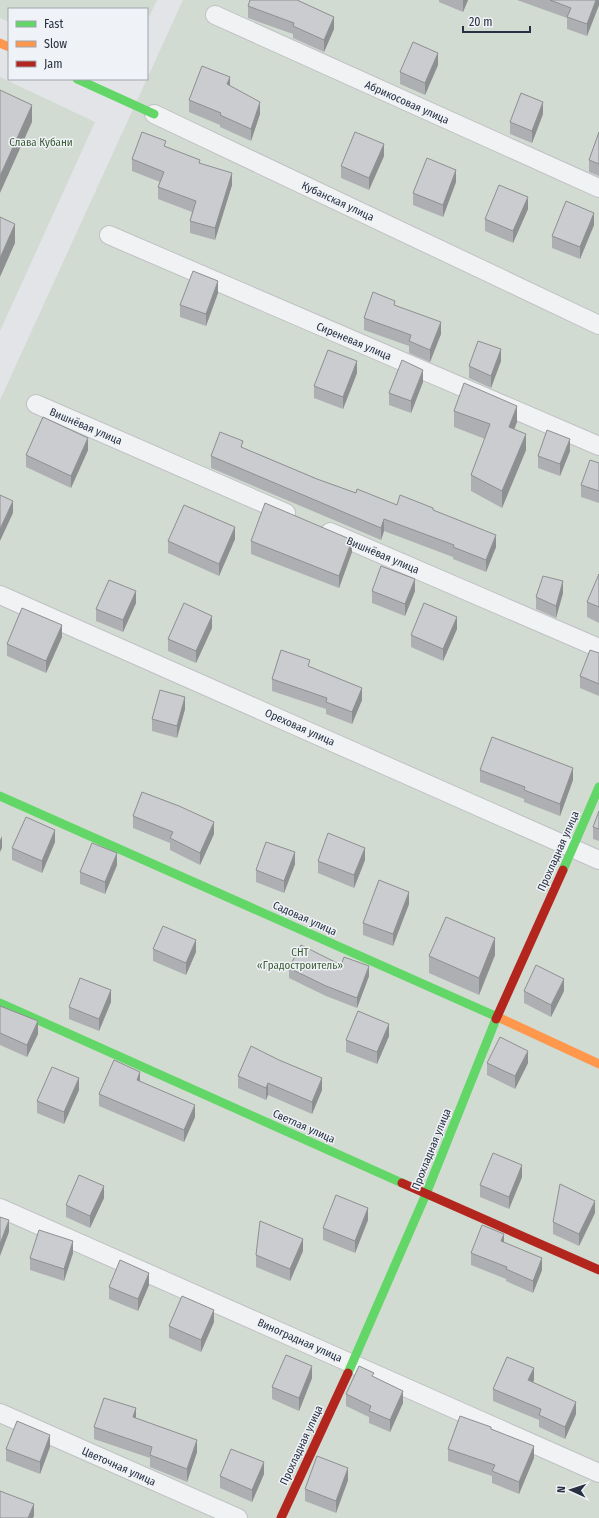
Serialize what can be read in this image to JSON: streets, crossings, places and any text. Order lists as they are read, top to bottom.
{
  "streets": {
    "street": [
      "Абрикосовая улица",
      "Кубанская улица",
      "Сиреневая улица",
      "Вишнёвая улица",
      "Ореховая улица",
      "Прохладная улица",
      "Садовая улица",
      "Светлая улица",
      "Виноградная улица",
      "Цветочная улица"
    ]
  },
  "crossings": [
    ["Ореховая улица", "Прохладная улица"],
    ["Прохладная улица", "Садовая улица"],
    ["Прохладная улица", "Светлая улица"],
    ["Прохладная улица", "Виноградная улица"]
  ],
  "parks": ["Слава Кубани", "СНТ «Градостроитель»"],
  "legend": ["Fast", "Slow", "Jam"],
  "scale_bar": "20 m",
  "north": "left"
}
